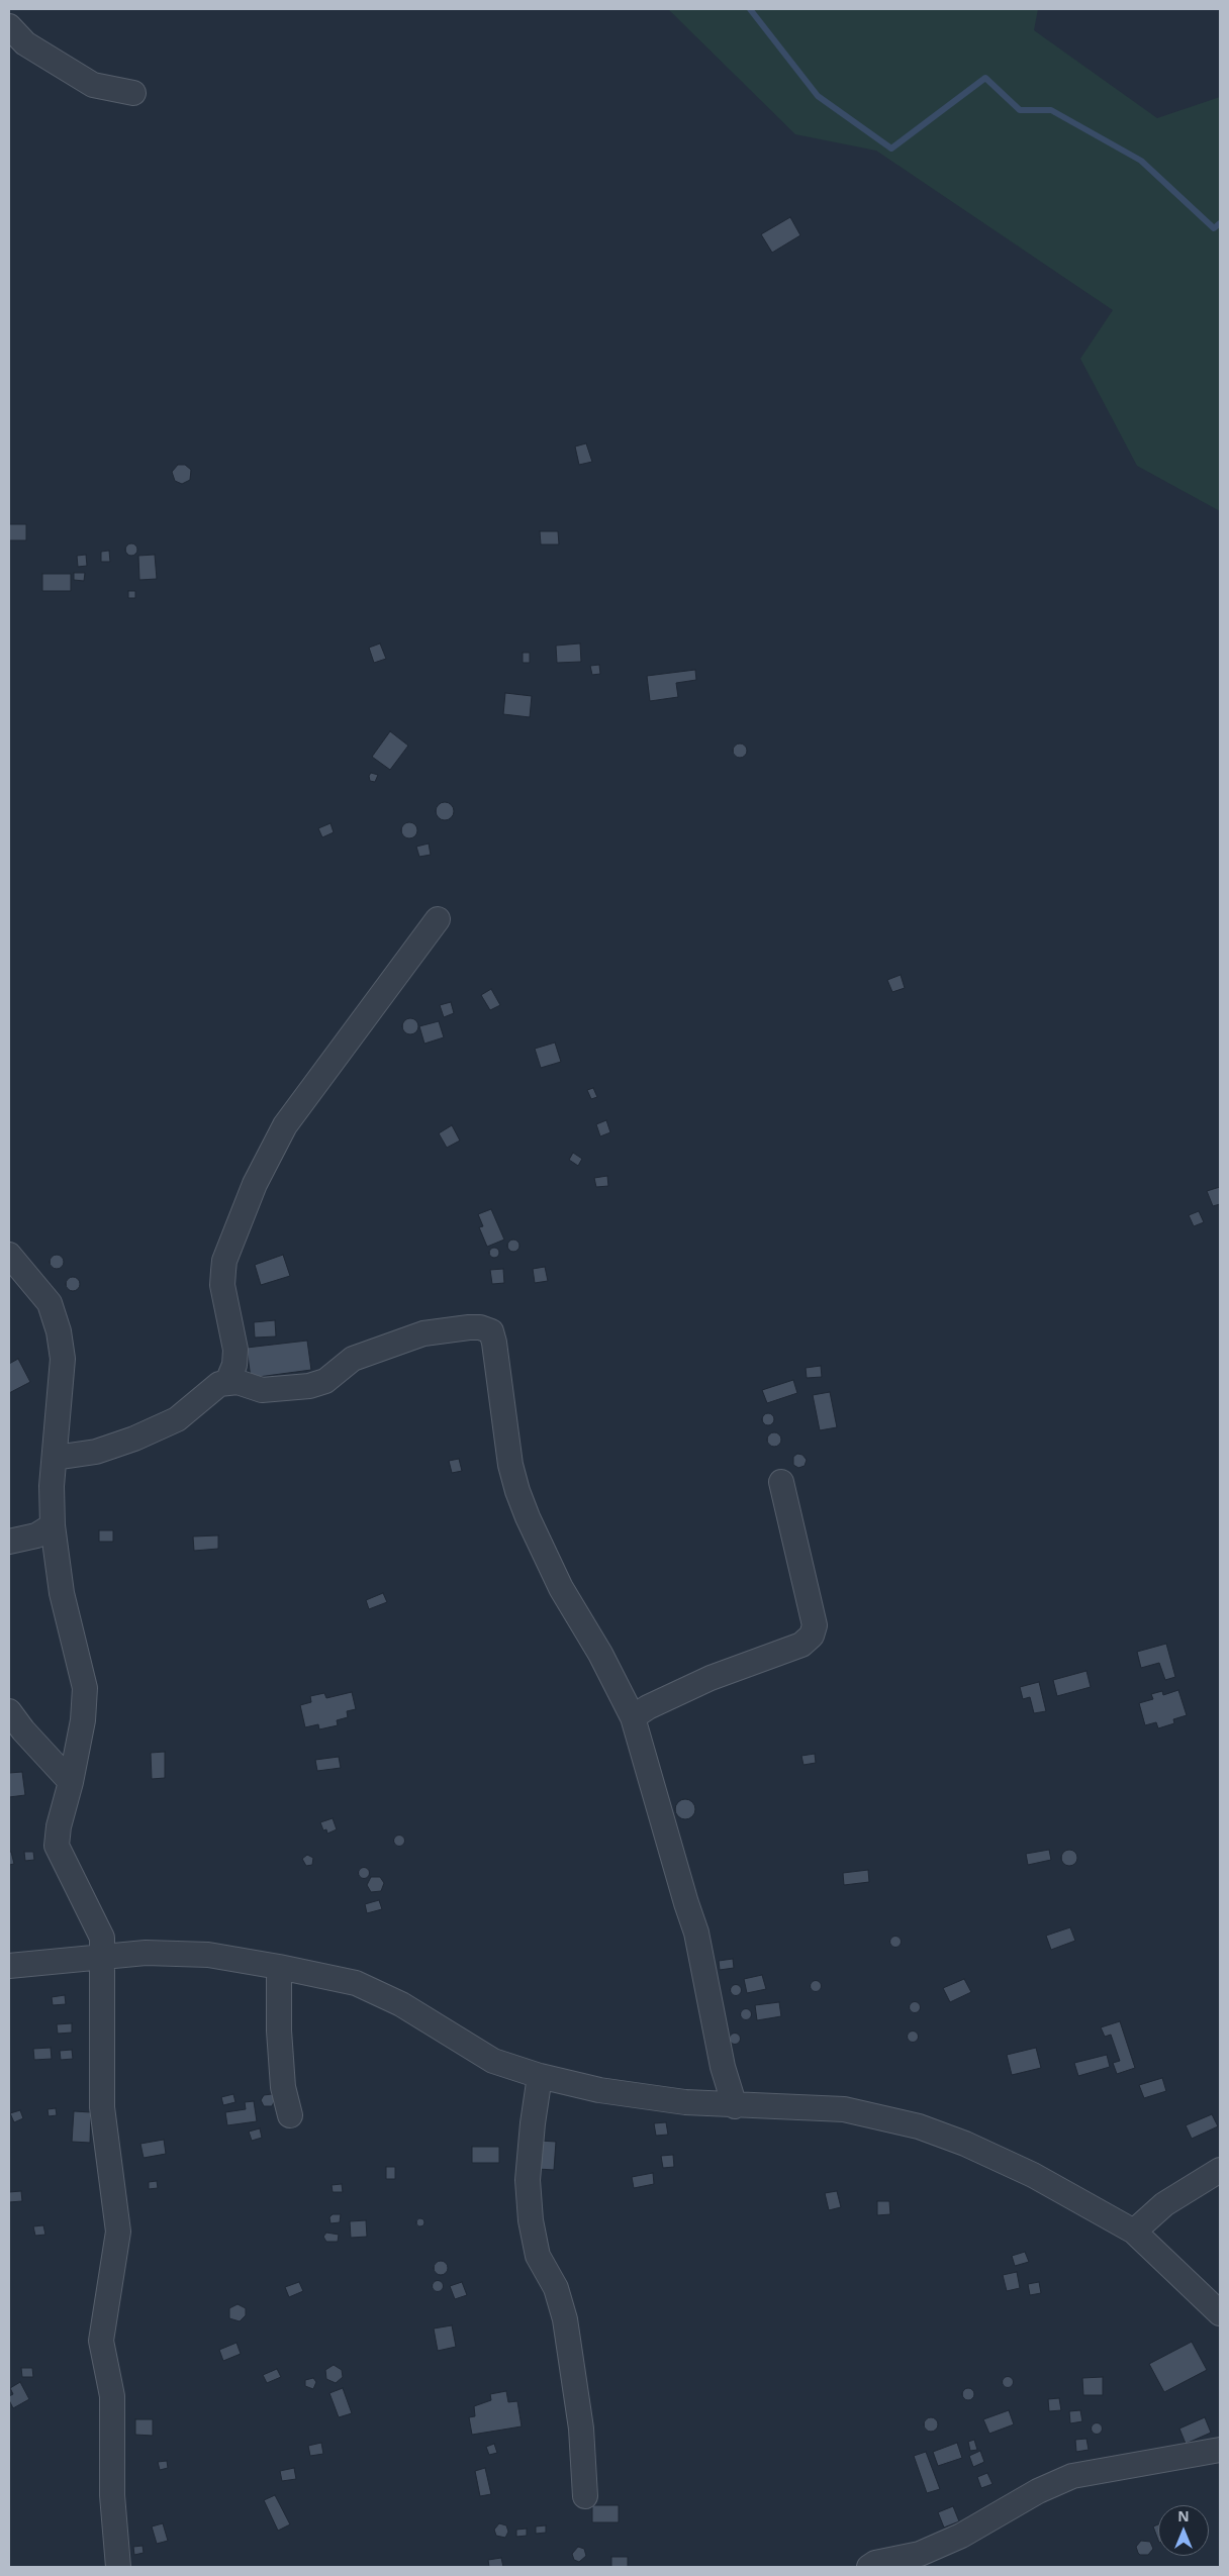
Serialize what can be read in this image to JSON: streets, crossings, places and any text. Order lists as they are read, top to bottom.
{
  "north": "top"
}
